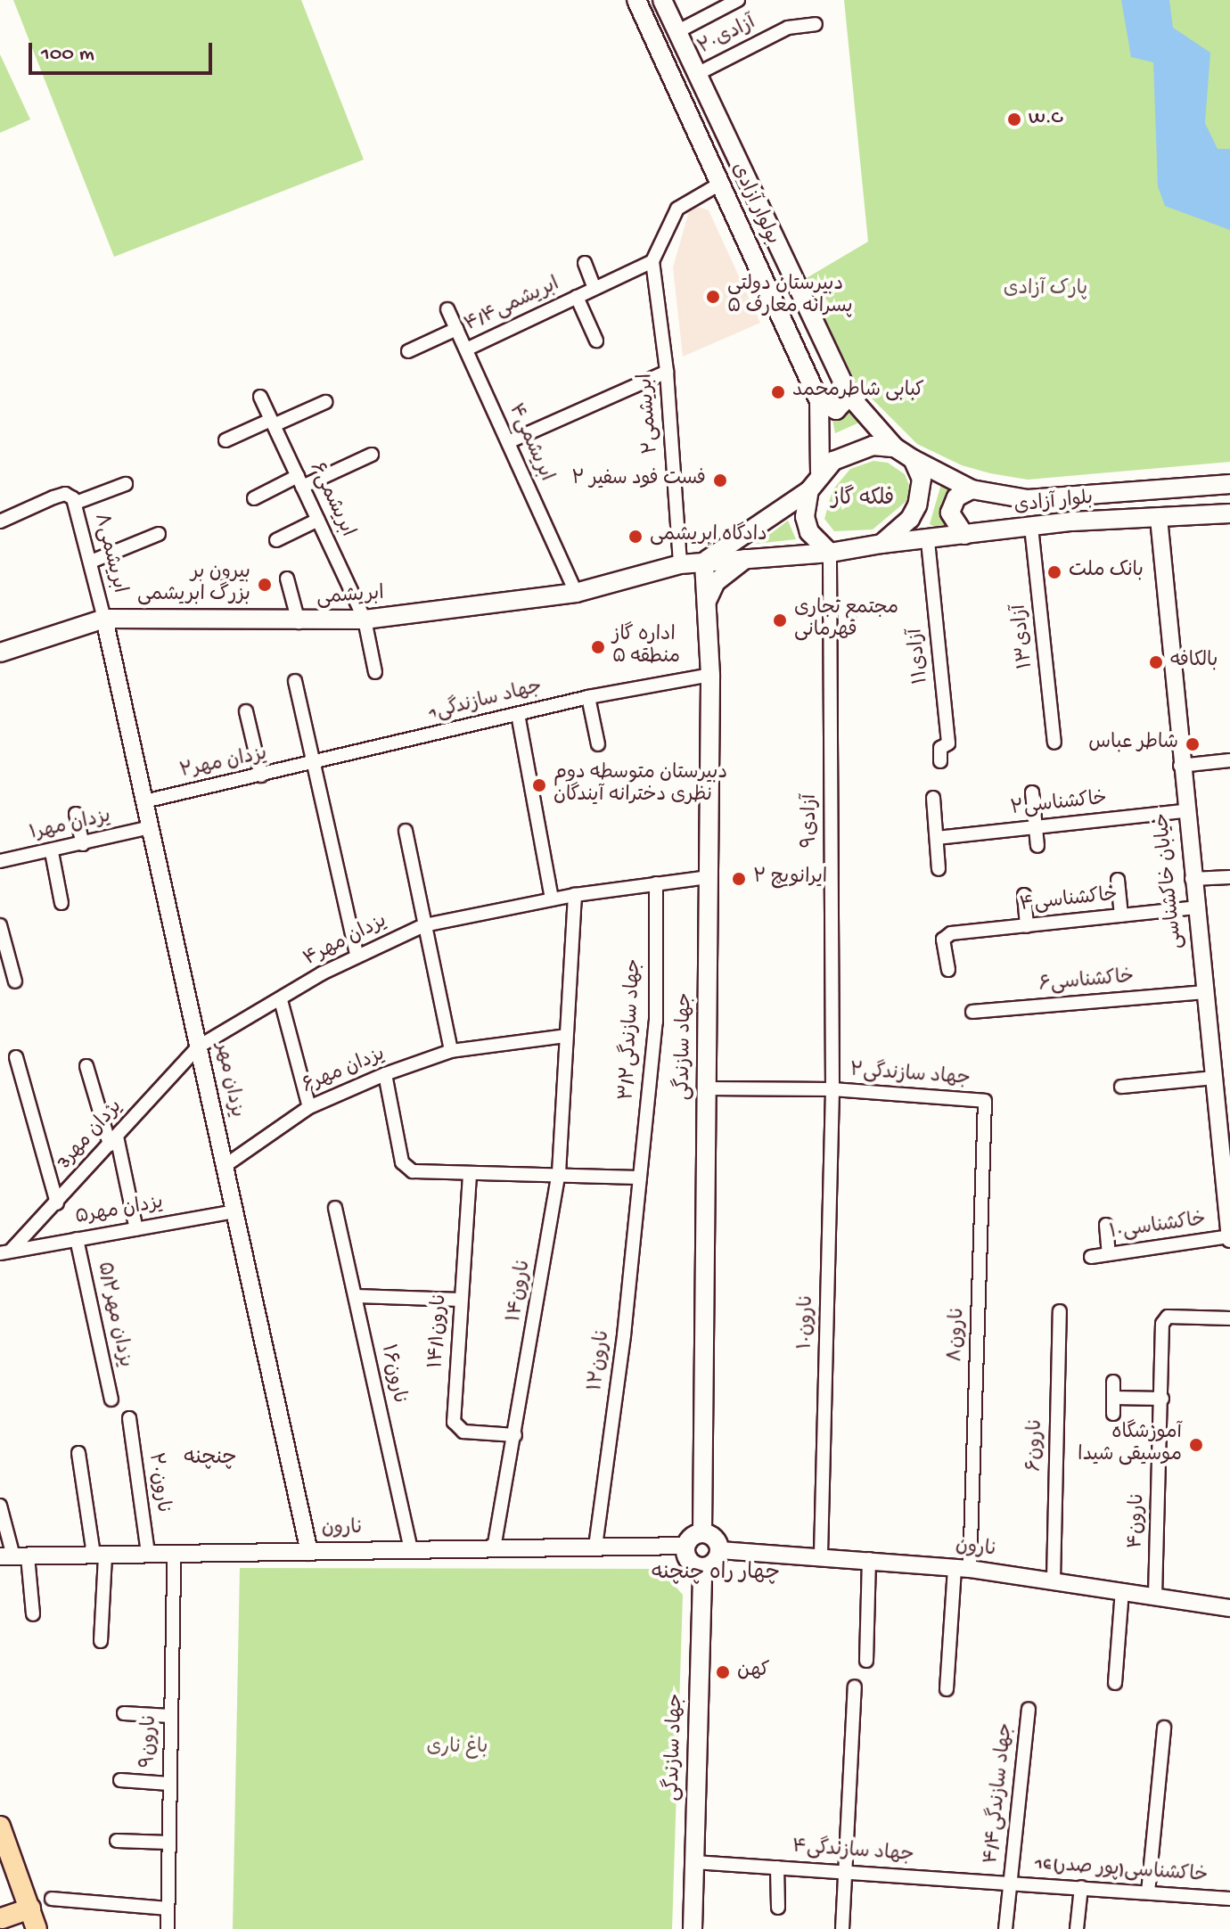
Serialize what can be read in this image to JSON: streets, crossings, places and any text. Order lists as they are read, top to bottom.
{
  "streets": {
    "main road": [
      "بولوار آزادی",
      "بلوار آزادی",
      "ابریشمی",
      "جهاد سازندگی"
    ],
    "street": [
      "آزادی۲۰",
      "ابریشمی۴/۴",
      "ابریشمی۲",
      "ابریشمی۴",
      "ابریشمی۶",
      "ابریشمی۸",
      "آزادی۱۳",
      "آزادی۱۱",
      "1جهاد سازندگی",
      "یزدان مهر۲",
      "خاکشناسی۲",
      "آزادی۹",
      "یزدان مهر۱",
      "خیابان خاکشناسی",
      "خاکشناسی۴",
      "یزدان مهر۴",
      "خاکشناسی۶",
      "۳/۲جهاد سازندگی",
      "یزدان مهر۶",
      "۲جهاد سازندگی",
      "یزدان مهر",
      "3یزدان مهر",
      "یزدان مهر۵",
      "خاکشناسی۱۰",
      "نارون۱۴",
      "۵/۲یزدان مهر",
      "نارون۱۰",
      "۱۴/۱نارون",
      "نارون۸",
      "نارون۱۲",
      "نارون۱۶",
      "نارون۶",
      "نارون۲۰",
      "نارون۴",
      "نارون",
      "نارون۹",
      "۴/۴جهاد سازندگی",
      "جهاد سازندگی۴",
      "16خاکشناسی(پور صدر)"
    ]
  },
  "crossings": [
    ["آزادی۲۰", "بولوار آزادی"],
    ["بولوار آزادی", "بلوار آزادی"],
    ["بولوار آزادی", "ابریشمی"],
    ["بولوار آزادی", "آزادی۹"],
    ["ابریشمی۴/۴", "ابریشمی۲"],
    ["ابریشمی۴/۴", "ابریشمی۴"],
    ["ابریشمی۲", "ابریشمی"],
    ["ابریشمی۴", "ابریشمی"],
    ["ابریشمی۶", "ابریشمی"],
    ["بلوار آزادی", "ابریشمی"],
    ["بلوار آزادی", "آزادی۱۳"],
    ["بلوار آزادی", "آزادی۱۱"],
    ["بلوار آزادی", "آزادی۹"],
    ["بلوار آزادی", "خیابان خاکشناسی"],
    ["ابریشمی۸", "ابریشمی"],
    ["ابریشمی۸", "یزدان مهر"],
    ["ابریشمی", "آزادی۹"],
    ["ابریشمی", "جهاد سازندگی"],
    ["ابریشمی", "یزدان مهر"],
    ["1جهاد سازندگی", "یزدان مهر۲"],
    ["1جهاد سازندگی", "جهاد سازندگی"],
    ["یزدان مهر۲", "یزدان مهر"],
    ["خاکشناسی۲", "خیابان خاکشناسی"],
    ["آزادی۹", "۲جهاد سازندگی"],
    ["آزادی۹", "نارون۱۰"],
    ["یزدان مهر۱", "یزدان مهر"],
    ["خیابان خاکشناسی", "خاکشناسی۴"],
    ["خیابان خاکشناسی", "خاکشناسی۶"],
    ["خیابان خاکشناسی", "خاکشناسی۱۰"],
    ["یزدان مهر۴", "۳/۲جهاد سازندگی"],
    ["یزدان مهر۴", "جهاد سازندگی"],
    ["یزدان مهر۴", "یزدان مهر"],
    ["یزدان مهر۴", "3یزدان مهر"],
    ["یزدان مهر۴", "نارون۱۴"],
    ["۳/۲جهاد سازندگی", "نارون۱۲"],
    ["جهاد سازندگی", "۲جهاد سازندگی"],
    ["جهاد سازندگی", "نارون"],
    ["جهاد سازندگی", "جهاد سازندگی۴"],
    ["یزدان مهر۶", "یزدان مهر"],
    ["یزدان مهر۶", "نارون۱۴"],
    ["۲جهاد سازندگی", "نارون۱۰"],
    ["۲جهاد سازندگی", "نارون۸"],
    ["یزدان مهر", "3یزدان مهر"],
    ["یزدان مهر", "یزدان مهر۵"],
    ["یزدان مهر", "نارون"],
    ["3یزدان مهر", "یزدان مهر۵"],
    ["یزدان مهر۵", "۵/۲یزدان مهر"],
    ["نارون۱۴", "۱۴/۱نارون"],
    ["نارون۱۴", "نارون"],
    ["نارون۱۰", "نارون"],
    ["نارون۸", "نارون"],
    ["نارون۱۲", "نارون"],
    ["نارون۱۶", "نارون"],
    ["نارون۶", "نارون"],
    ["نارون۲۰", "نارون"],
    ["نارون۴", "نارون"],
    ["نارون", "نارون۹"],
    ["۴/۴جهاد سازندگی", "جهاد سازندگی۴"],
    ["۴/۴جهاد سازندگی", "16خاکشناسی(پور صدر)"],
    ["جهاد سازندگی۴", "16خاکشناسی(پور صدر)"]
  ],
  "districts": ["فلکه گاز", "چنچنه", "چهار راه چنچنه"],
  "parks": ["پارک آزادی", "باغ ناری"],
  "places": [
    "W.C",
    "دبیرستان دولتی پسرانه معارف ۵",
    "کبابی شاطرمحمد",
    "فست فود سفیر ۲",
    "دادگاه ابریشمی",
    "بانک ملت",
    "بیرون بر بزرگ ابریشمی",
    "مجتمع تجاری قهرمانی",
    "اداره گاز منطقه ۵",
    "بالکافه",
    "شاطر عباس",
    "دبیرستان متوسطه دوم نظری دخترانه آیندگان",
    "ایرانویچ ٣",
    "آموزشگاه موسیقی شیدا",
    "کهن"
  ],
  "scale_bar": "100 m"
}
